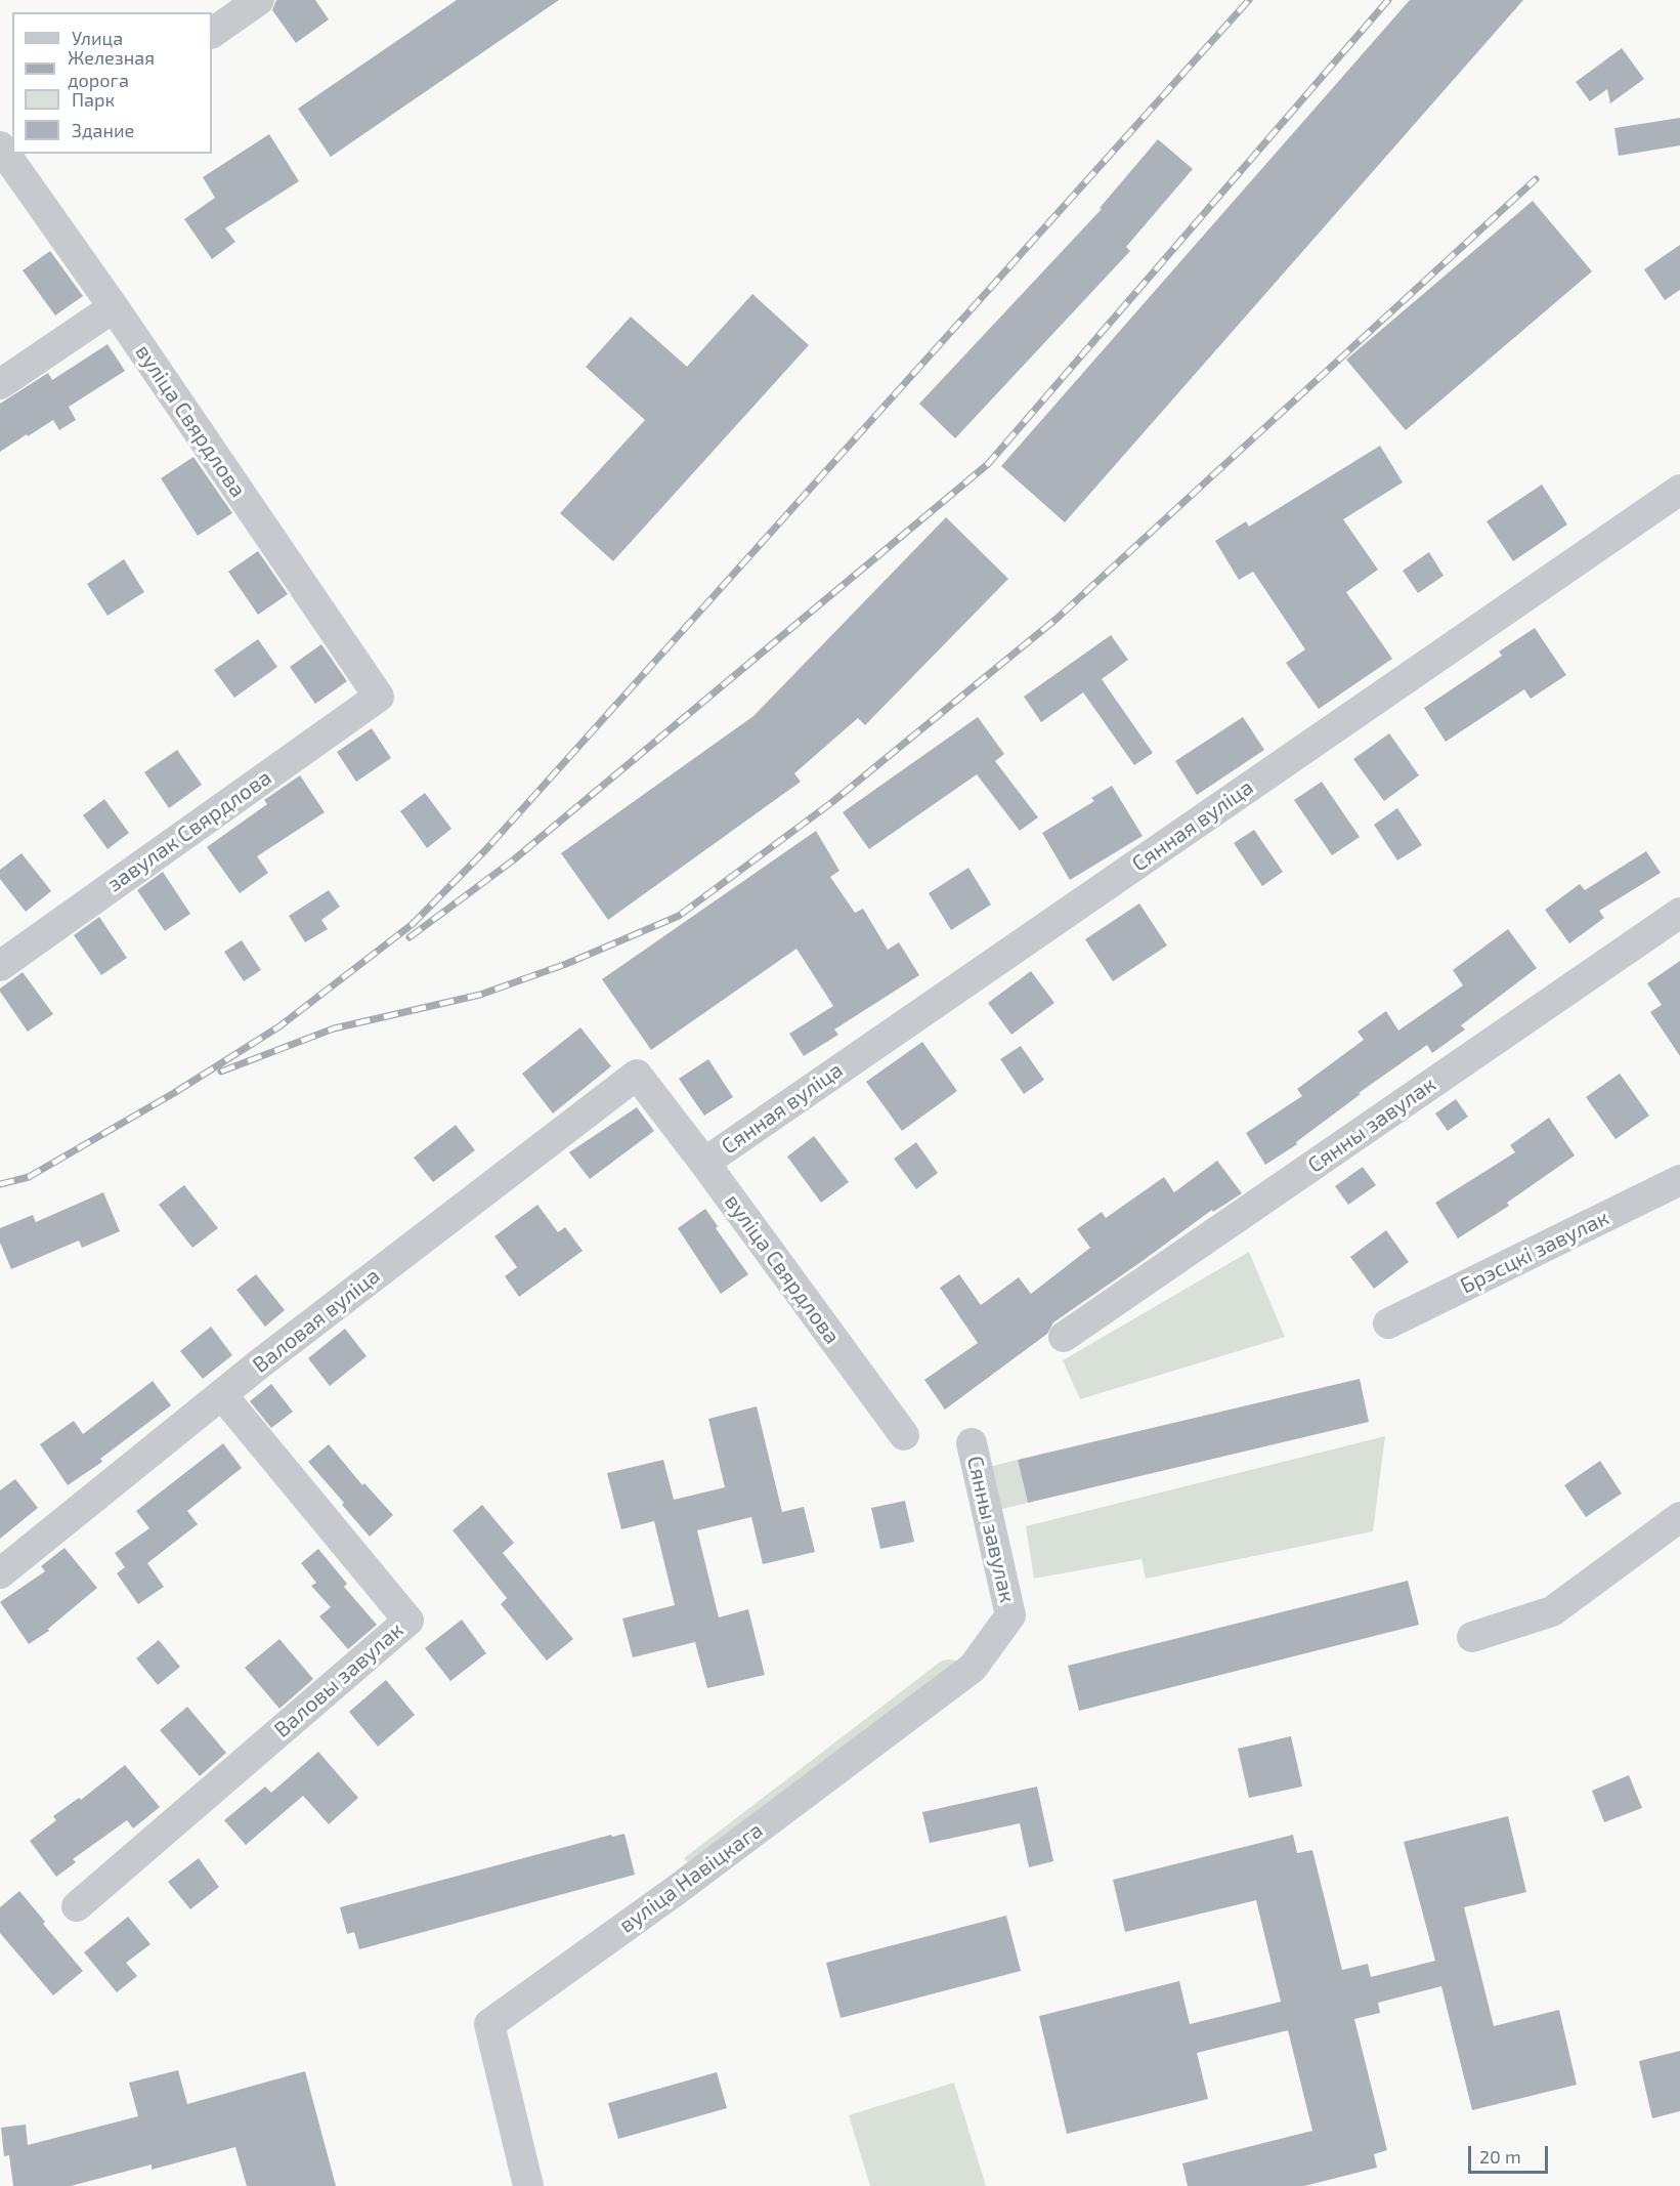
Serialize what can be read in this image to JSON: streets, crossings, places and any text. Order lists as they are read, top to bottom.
{
  "streets": {
    "street": [
      "вуліца Свярдлова",
      "Сянная вуліца",
      "завулак Свярдлова",
      "Сянны завулак",
      "Брэсцкі завулак",
      "Валовая вуліца",
      "Валовы завулак",
      "вуліца Навіцкага"
    ]
  },
  "crossings": [
    ["вуліца Свярдлова", "Сянная вуліца"],
    ["вуліца Свярдлова", "завулак Свярдлова"],
    ["вуліца Свярдлова", "Валовая вуліца"],
    ["Сянны завулак", "вуліца Навіцкага"],
    ["Валовая вуліца", "Валовы завулак"]
  ],
  "legend": [
    "Улица",
    "Железная дорога",
    "Парк",
    "Здание"
  ],
  "scale_bar": "20 m"
}
